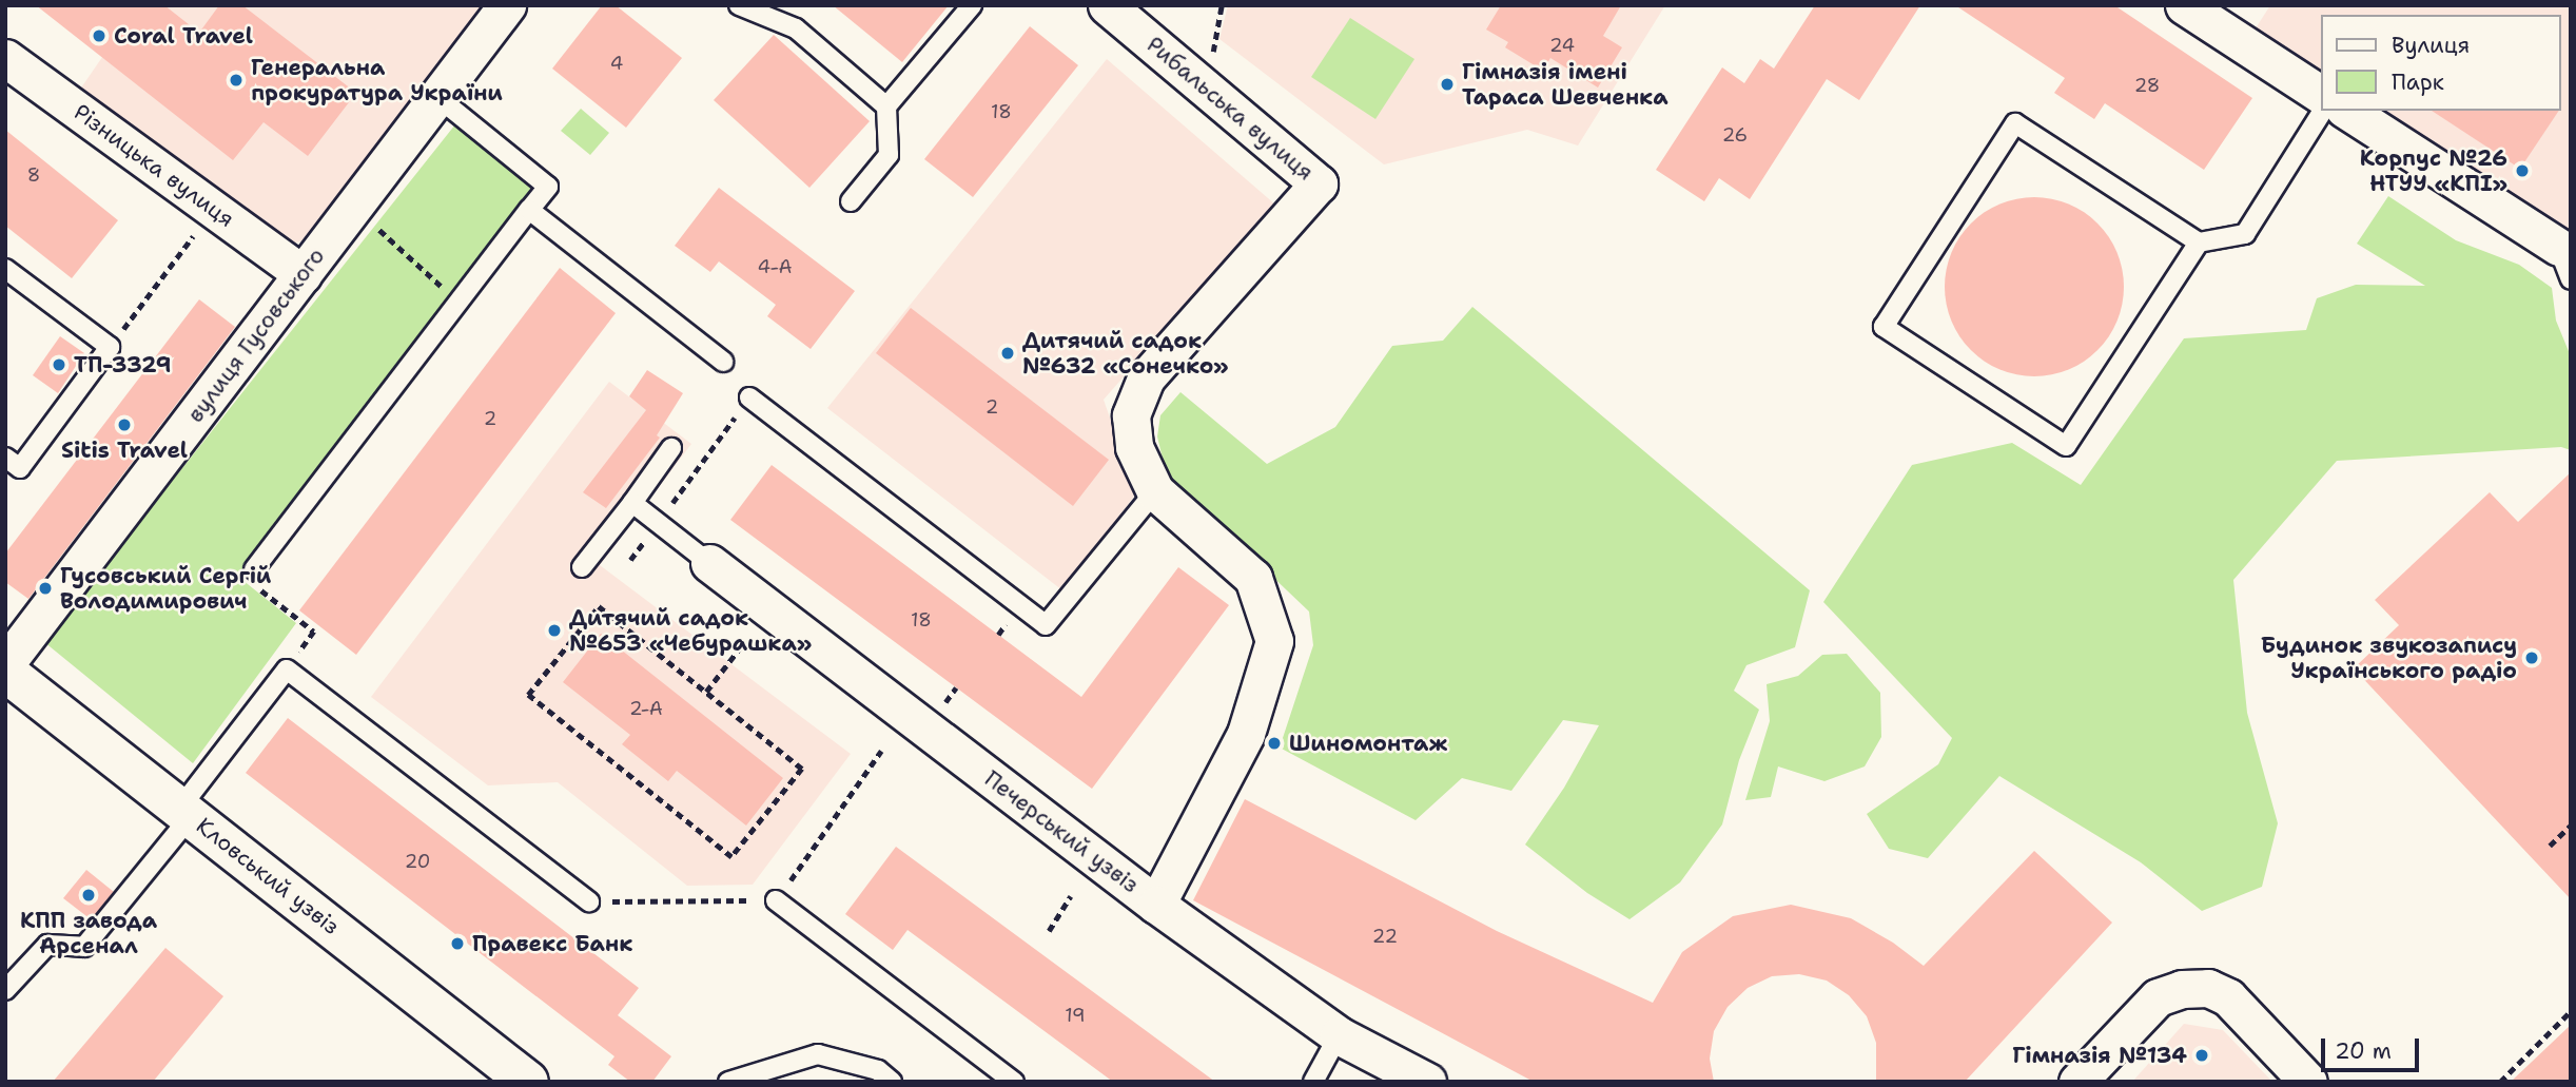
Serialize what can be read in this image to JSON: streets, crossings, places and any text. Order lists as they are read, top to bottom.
{
  "streets": {
    "street": [
      "Рибальська вулиця",
      "Різницька вулиця",
      "вулиця Гусовського",
      "Печерський узвіз",
      "Кловський узвіз"
    ]
  },
  "crossings": [
    ["Різницька вулиця", "вулиця Гусовського"]
  ],
  "places": [
    "Coral Travel",
    "Генеральна прокуратура України",
    "Гімназія імені Тараса Шевченка",
    "Корпус №26 НТУУ «КПІ»",
    "Дитячий садок №632 «Сонечко»",
    "ТП-3329",
    "Sitis Travel",
    "Гусовський Сергій Володимирович",
    "Дитячий садок №653 «Чебурашка»",
    "Будинок звукозапису Українського радіо",
    "Шиномонтаж",
    "КПП завода Арсенал",
    "Правекс Банк",
    "Гімназія №134"
  ],
  "house_numbers": [
    "24",
    "4",
    "28",
    "18",
    "26",
    "8",
    "4-А",
    "2",
    "2",
    "18",
    "2-А",
    "20",
    "22",
    "19"
  ],
  "legend": ["Вулиця", "Парк"],
  "scale_bar": "20 m"
}
